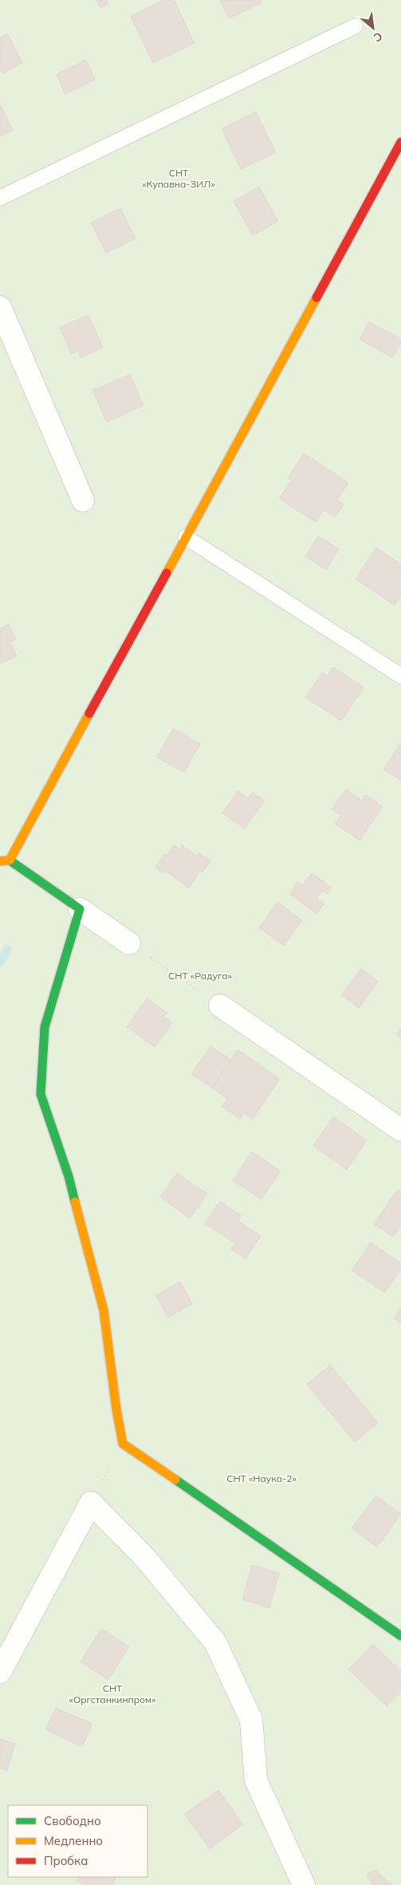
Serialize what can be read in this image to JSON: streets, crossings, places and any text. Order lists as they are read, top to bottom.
{
  "parks": [
    "СНТ «Купавна-ЗИЛ»",
    "СНТ «Радуга»",
    "СНТ «Наука-2»",
    "СНТ «Оргстанкинпром»"
  ],
  "legend": ["Свободно", "Медленно", "Пробка"],
  "north": "bottom right"
}
